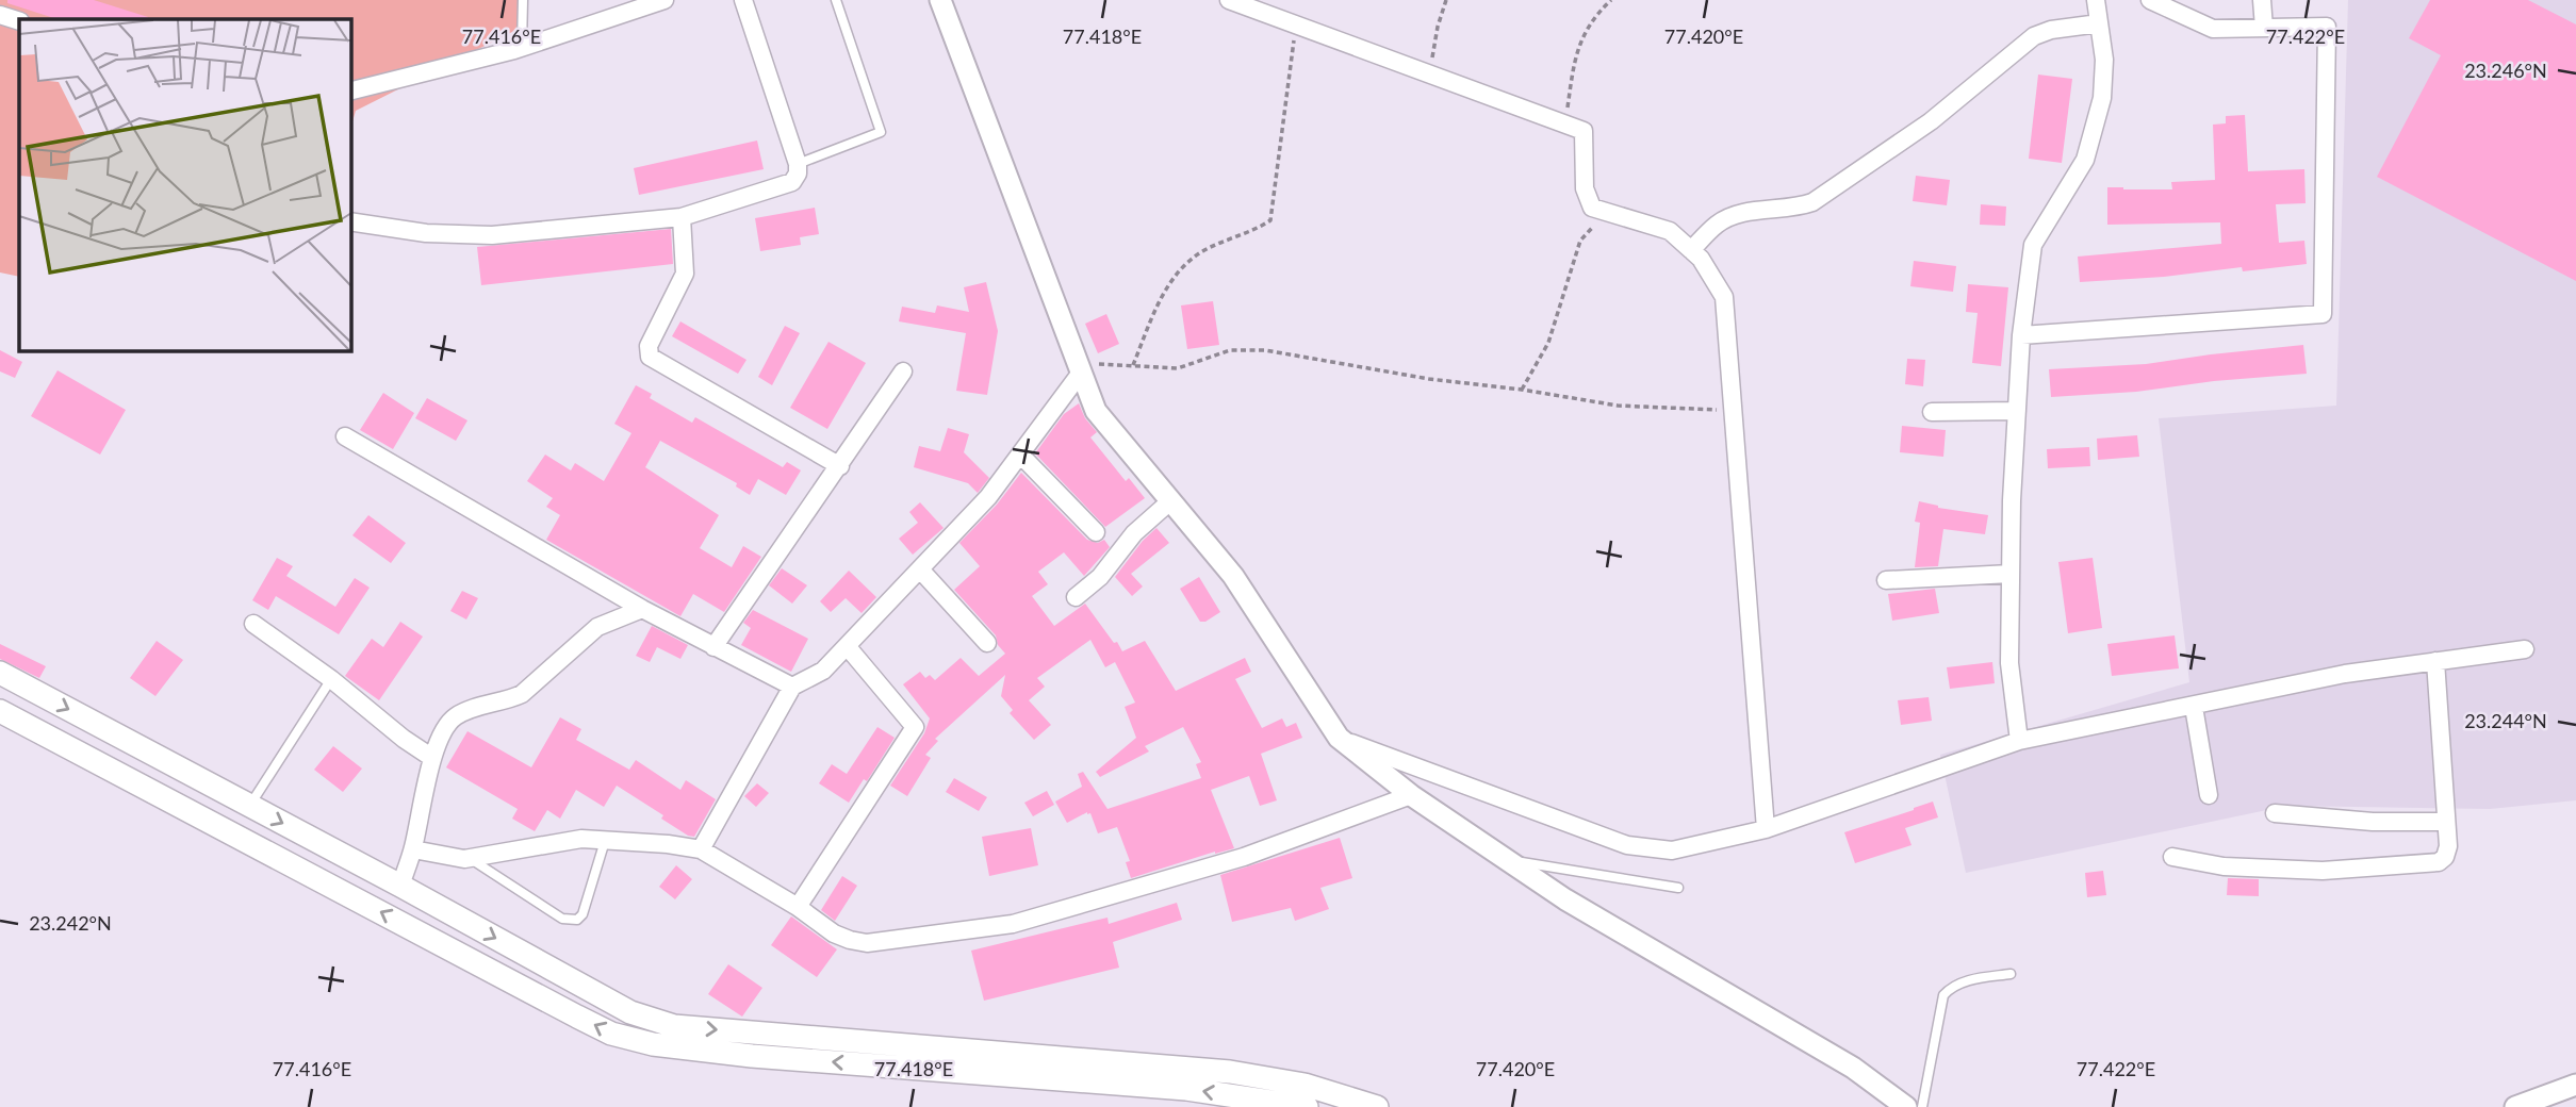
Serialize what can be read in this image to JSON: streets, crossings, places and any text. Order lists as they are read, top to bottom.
{
  "coordinates": [
    "77.416°E",
    "77.418°E",
    "77.420°E",
    "77.422°E",
    "23.246°N",
    "23.244°N",
    "23.242°N"
  ]
}
